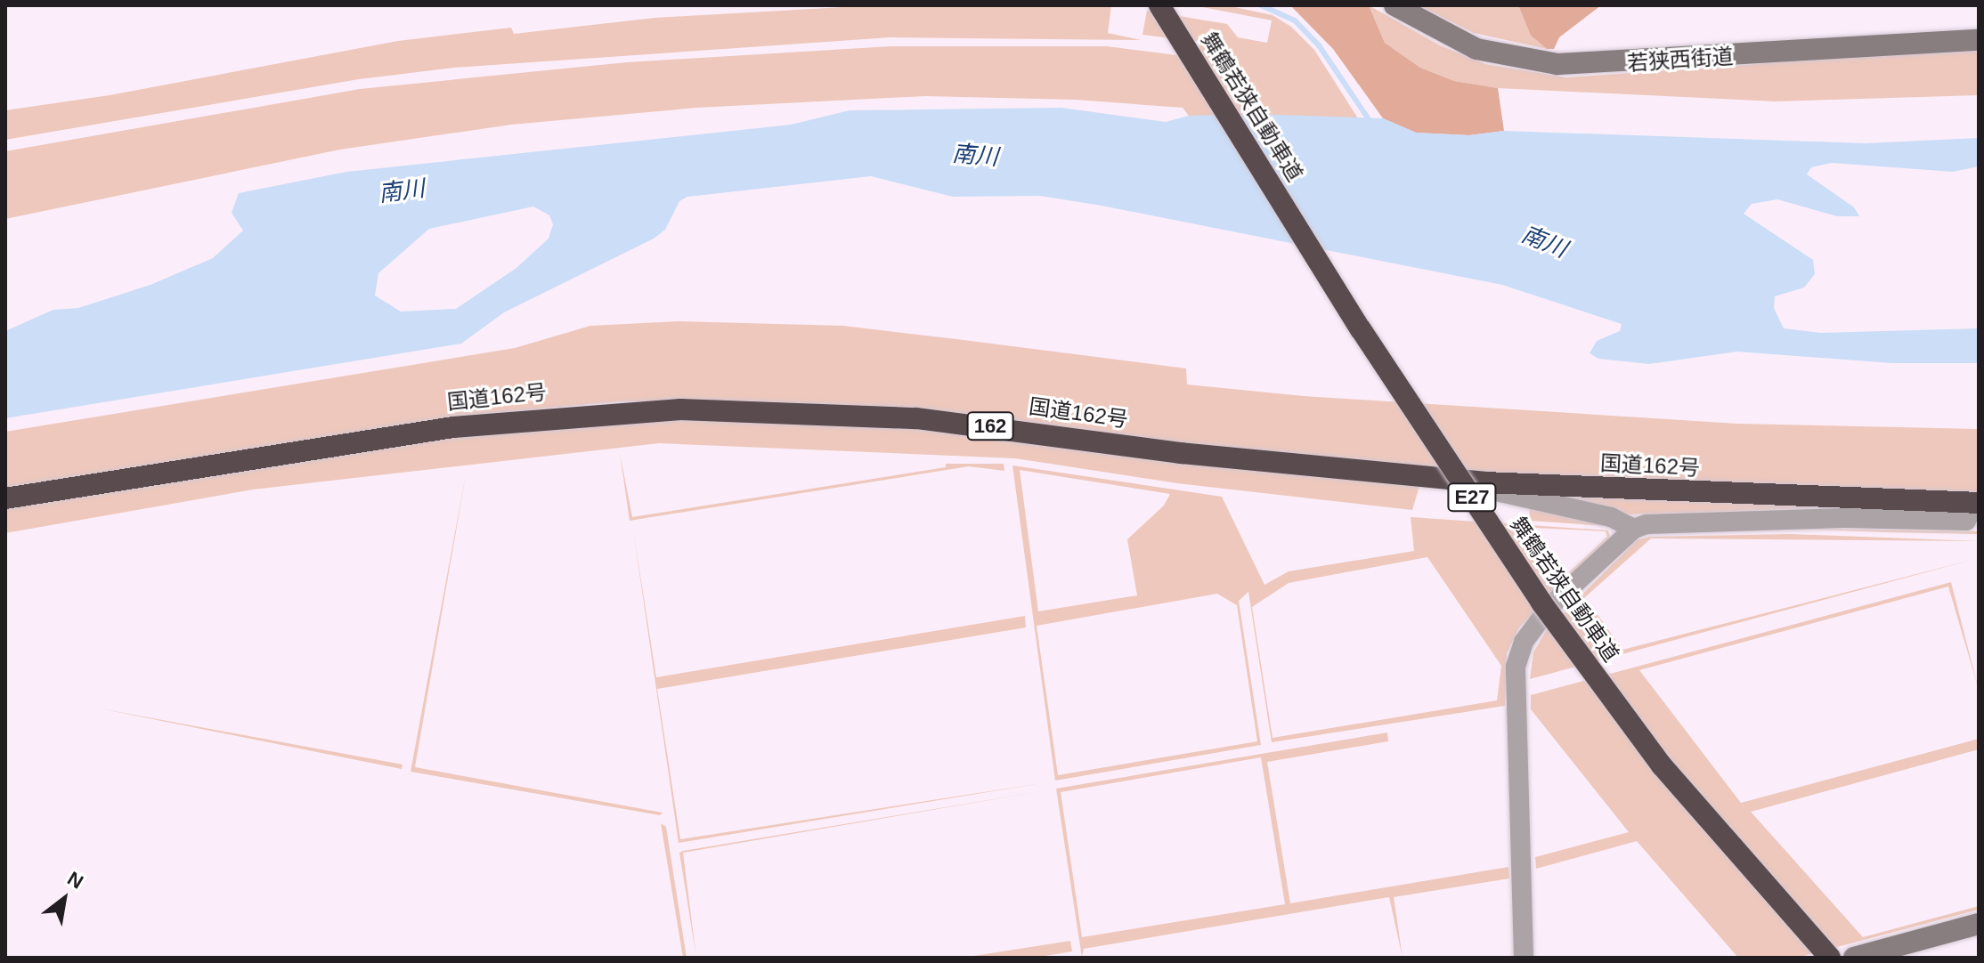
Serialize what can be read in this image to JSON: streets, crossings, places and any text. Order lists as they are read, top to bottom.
{
  "streets": {
    "highway": [
      "舞鶴若狭自動車道",
      "国道162号",
      "162",
      "E27"
    ],
    "street": ["若狭西街道"]
  },
  "water": ["南川"],
  "north": "top right"
}
